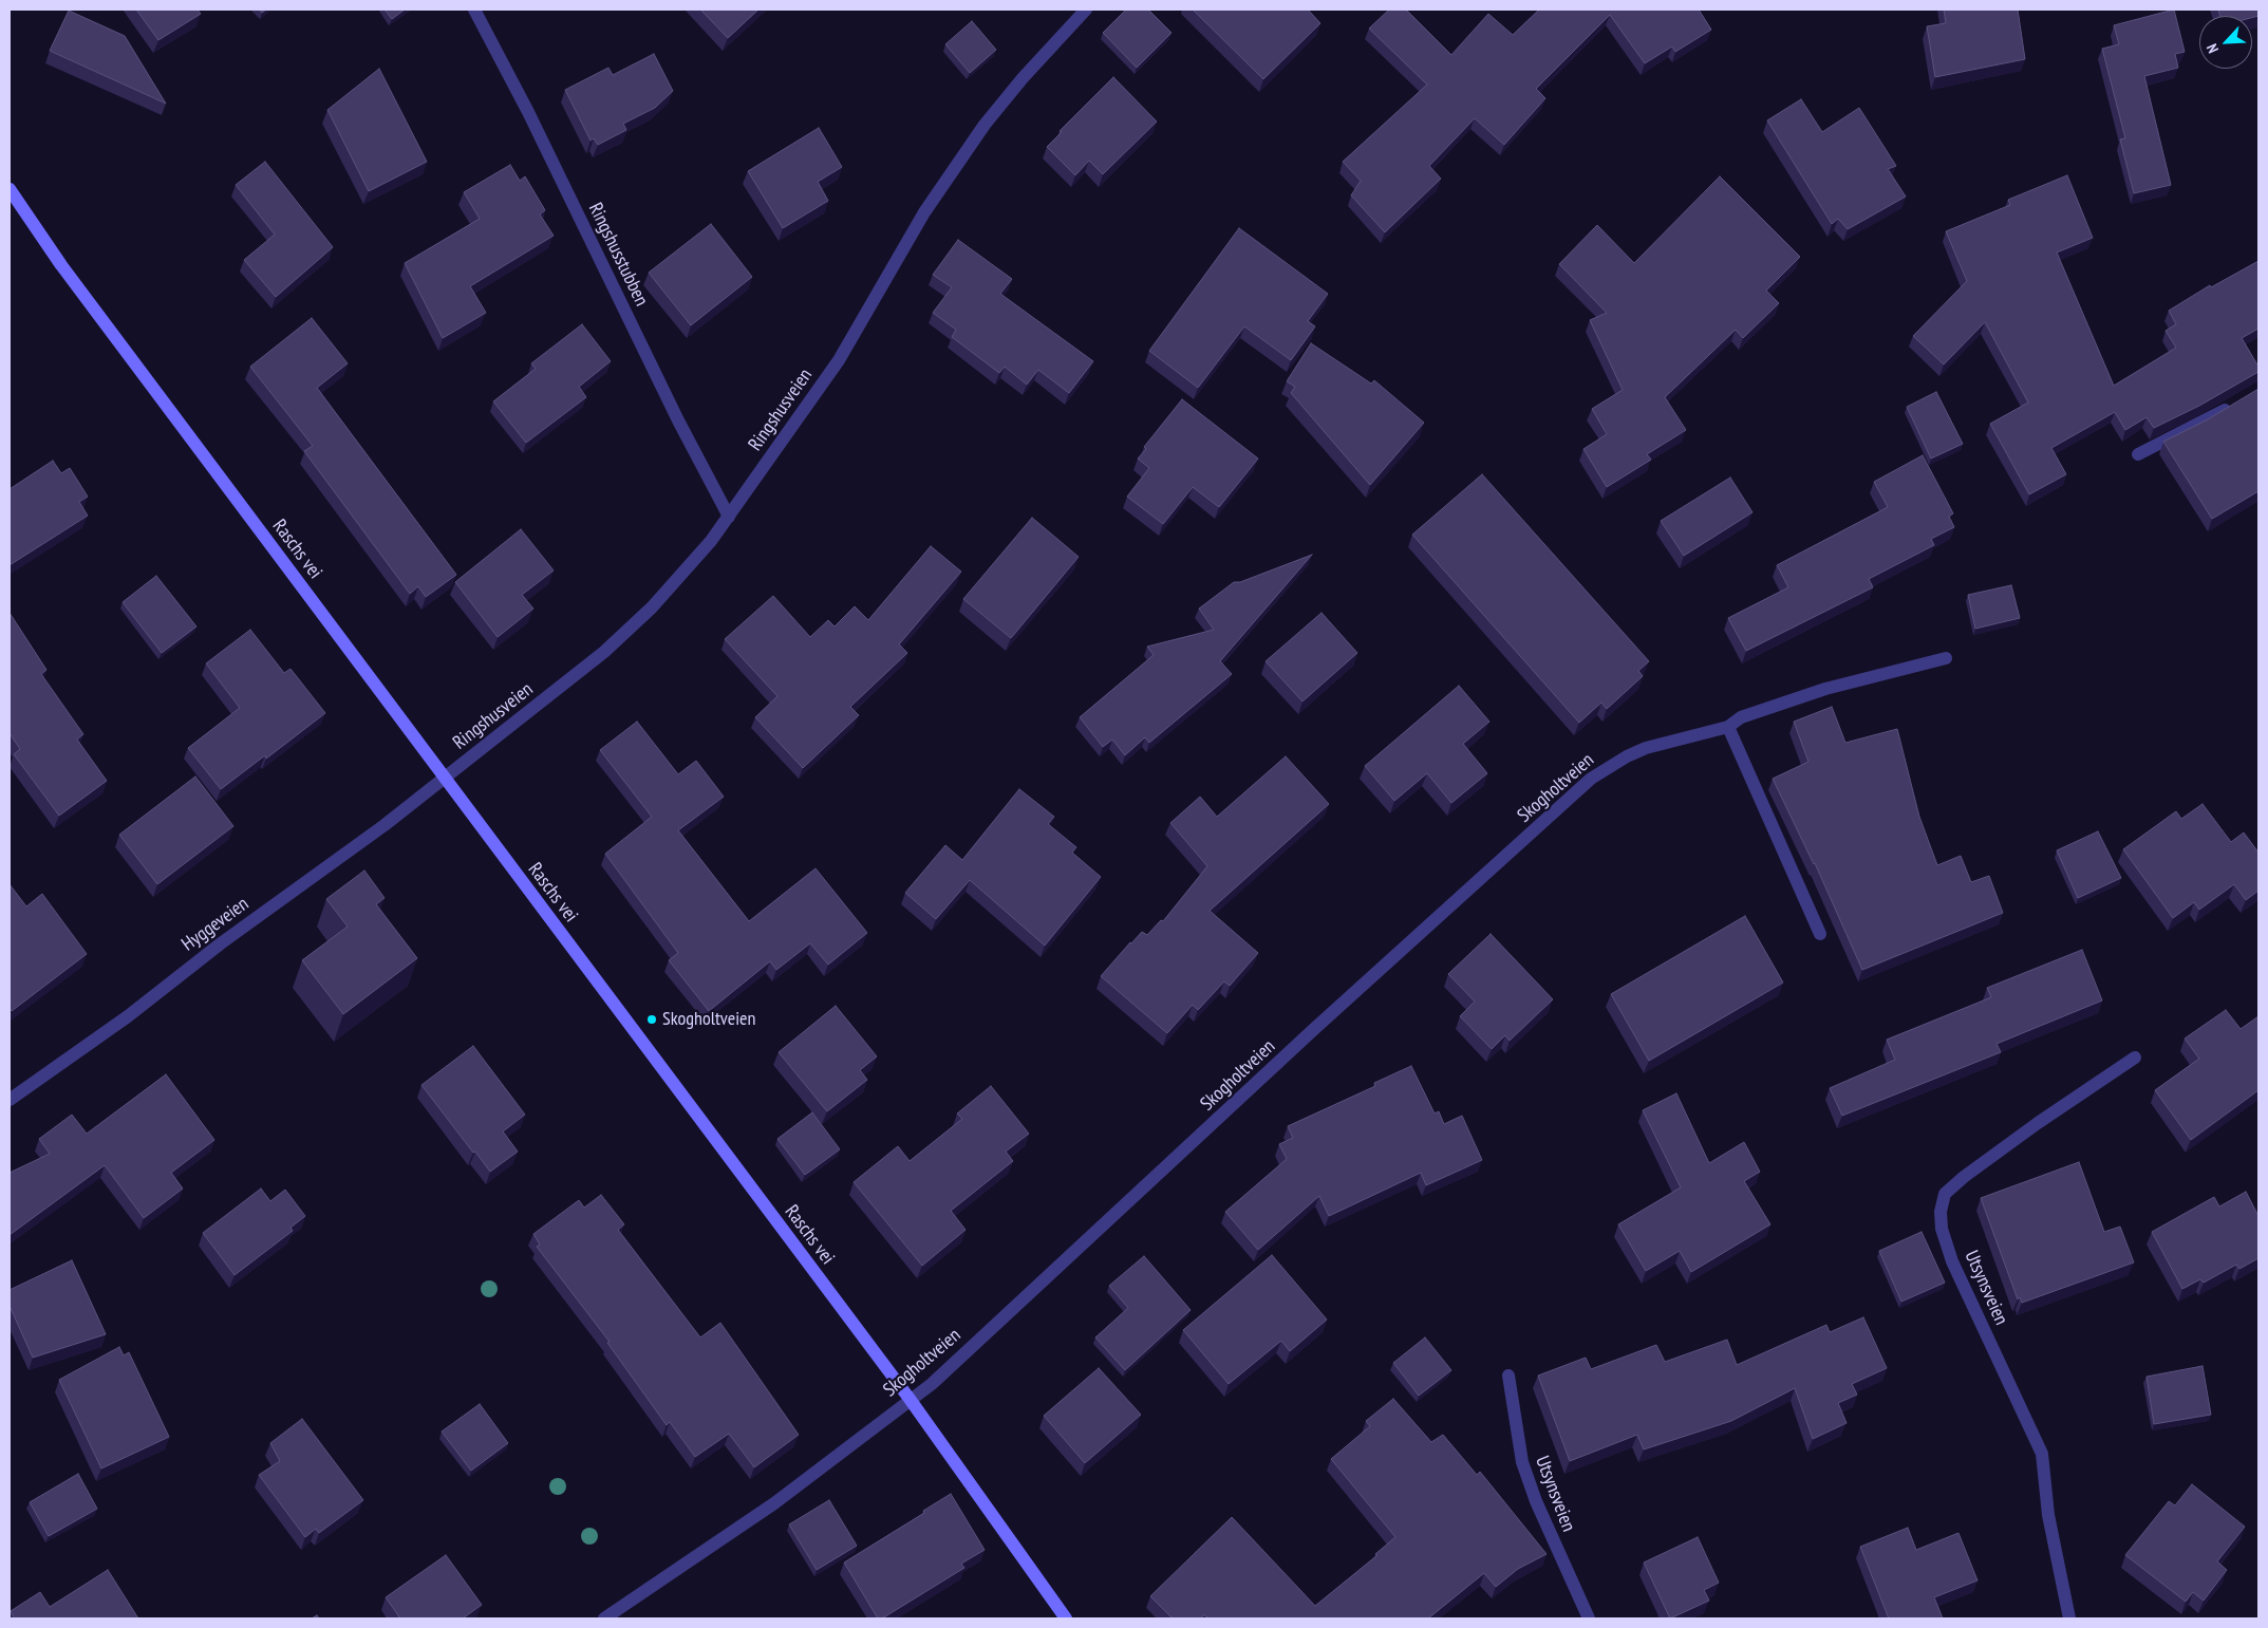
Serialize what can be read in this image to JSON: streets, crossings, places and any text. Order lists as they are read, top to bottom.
{
  "streets": {
    "street": [
      "Ringshusstubben",
      "Ringshusveien",
      "Raschs vei",
      "Skogholtveien",
      "Hyggeveien",
      "Utsynsveien"
    ]
  },
  "crossings": [
    ["Ringshusstubben", "Ringshusveien"],
    ["Ringshusveien", "Raschs vei"],
    ["Ringshusveien", "Hyggeveien"],
    ["Raschs vei", "Skogholtveien"],
    ["Raschs vei", "Hyggeveien"]
  ],
  "places": ["Skogholtveien"],
  "north": "bottom left"
}
